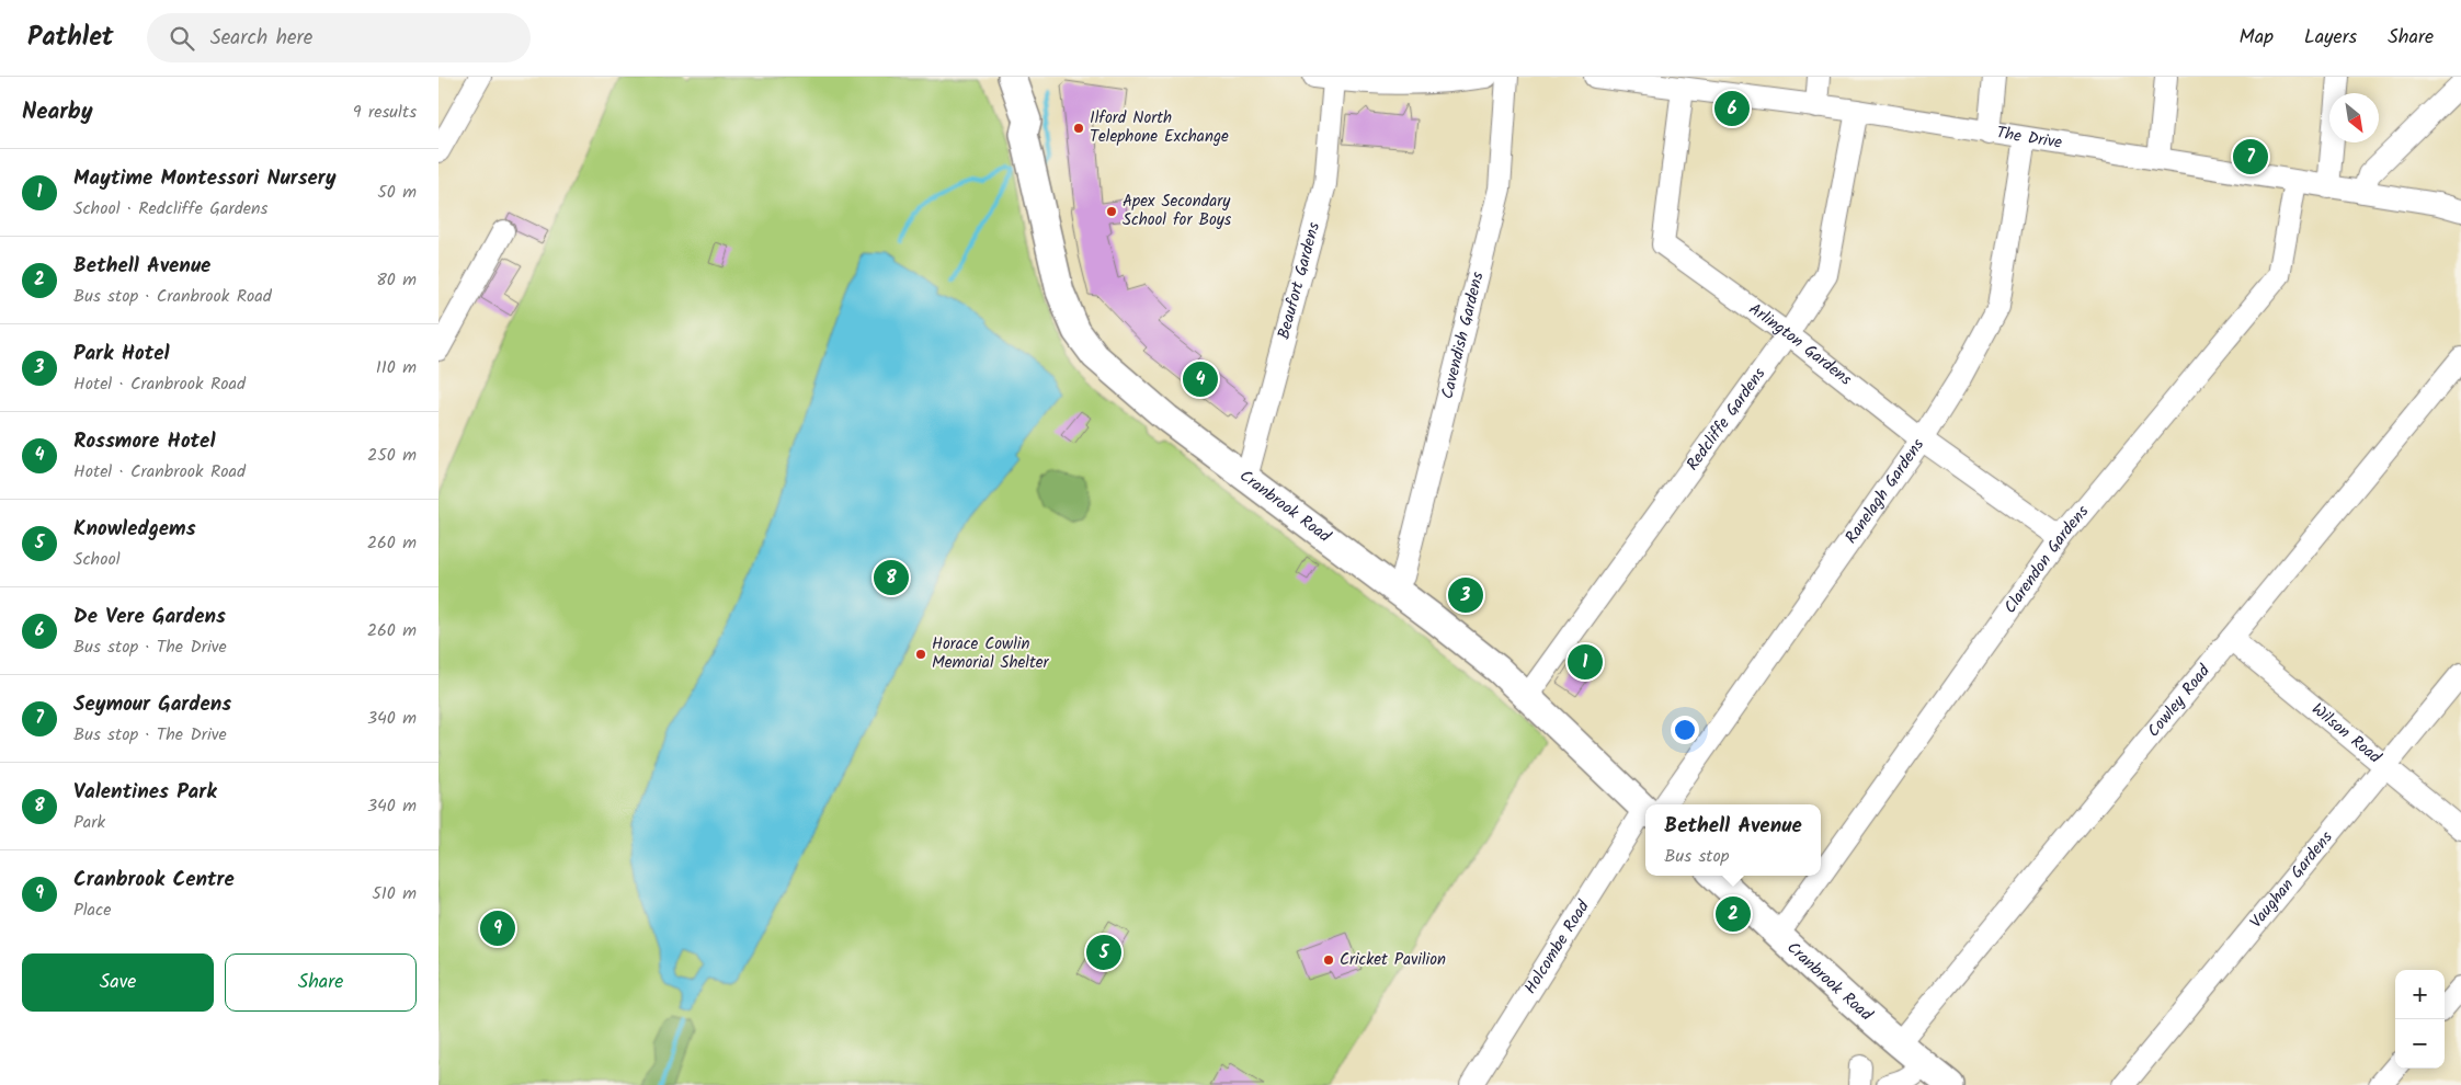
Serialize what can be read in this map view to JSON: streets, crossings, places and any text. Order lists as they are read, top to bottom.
{
  "streets": {
    "main road": ["Cranbrook Road"],
    "street": [
      "The Drive",
      "Beaufort Gardens",
      "Cavendish Gardens",
      "Arlington Gardens",
      "Redcliffe Gardens",
      "Ranelagh Gardens",
      "Clarendon Gardens",
      "Cowley Road",
      "Wilson Road",
      "Vaughan Gardens",
      "Holcombe Road"
    ]
  },
  "crossings": [
    ["The Drive", "Arlington Gardens"],
    ["The Drive", "Redcliffe Gardens"],
    ["The Drive", "Ranelagh Gardens"],
    ["The Drive", "Clarendon Gardens"],
    ["Beaufort Gardens", "Cranbrook Road"],
    ["Cavendish Gardens", "Cranbrook Road"],
    ["Arlington Gardens", "Redcliffe Gardens"],
    ["Arlington Gardens", "Ranelagh Gardens"],
    ["Arlington Gardens", "Clarendon Gardens"],
    ["Redcliffe Gardens", "Cranbrook Road"],
    ["Cranbrook Road", "Clarendon Gardens"],
    ["Cranbrook Road", "Cowley Road"],
    ["Cowley Road", "Wilson Road"],
    ["Wilson Road", "Vaughan Gardens"]
  ],
  "places": [
    "Ilford North Telephone Exchange",
    "Apex Secondary School for Boys",
    "Horace Cowlin Memorial Shelter",
    "Cricket Pavilion"
  ],
  "north": "bottom right",
  "page": {
    "header": "Pathlet",
    "search": "Search here",
    "nav": ["Map", "Layers", "Share"],
    "heading": ["Nearby", "9 results"],
    "pins": [
      "6",
      "7",
      "4",
      "8",
      "3",
      "1",
      "2",
      "9",
      "5"
    ],
    "list": [
      {
        "mark": "1",
        "name": "Maytime Montessori Nursery",
        "note": "School · Redcliffe Gardens",
        "value": "50 m"
      },
      {
        "mark": "2",
        "name": "Bethell Avenue",
        "note": "Bus stop · Cranbrook Road",
        "value": "80 m"
      },
      {
        "mark": "3",
        "name": "Park Hotel",
        "note": "Hotel · Cranbrook Road",
        "value": "110 m"
      },
      {
        "mark": "4",
        "name": "Rossmore Hotel",
        "note": "Hotel · Cranbrook Road",
        "value": "250 m"
      },
      {
        "mark": "5",
        "name": "Knowledgems",
        "note": "School",
        "value": "260 m"
      },
      {
        "mark": "6",
        "name": "De Vere Gardens",
        "note": "Bus stop · The Drive",
        "value": "260 m"
      },
      {
        "mark": "7",
        "name": "Seymour Gardens",
        "note": "Bus stop · The Drive",
        "value": "340 m"
      },
      {
        "mark": "8",
        "name": "Valentines Park",
        "note": "Park",
        "value": "340 m"
      },
      {
        "mark": "9",
        "name": "Cranbrook Centre",
        "note": "Place",
        "value": "510 m"
      }
    ],
    "popup": ["Bethell Avenue", "Bus stop"],
    "buttons": ["Save", "Share"],
    "map_buttons": ["+", "−"]
  }
}
